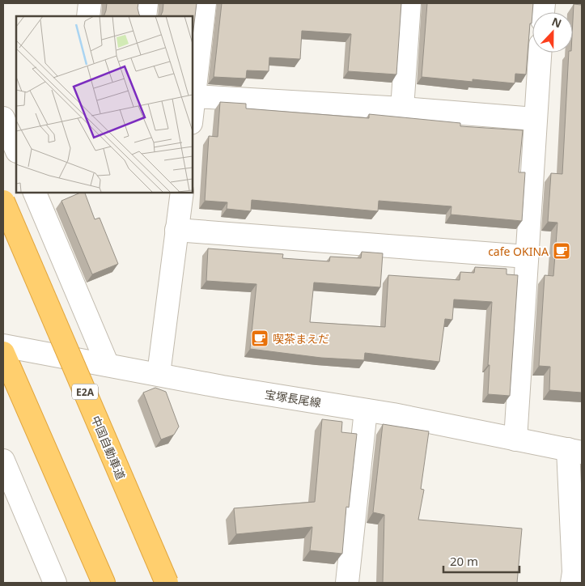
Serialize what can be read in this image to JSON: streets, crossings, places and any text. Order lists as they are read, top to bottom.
{
  "streets": {
    "highway": ["E2A", "中国自動車道"],
    "street": ["宝塚長尾線"]
  },
  "places": {
    "cafe": ["cafe OKINA", "喫茶まえだ"]
  },
  "scale_bar": "20 m",
  "north": "top"
}
